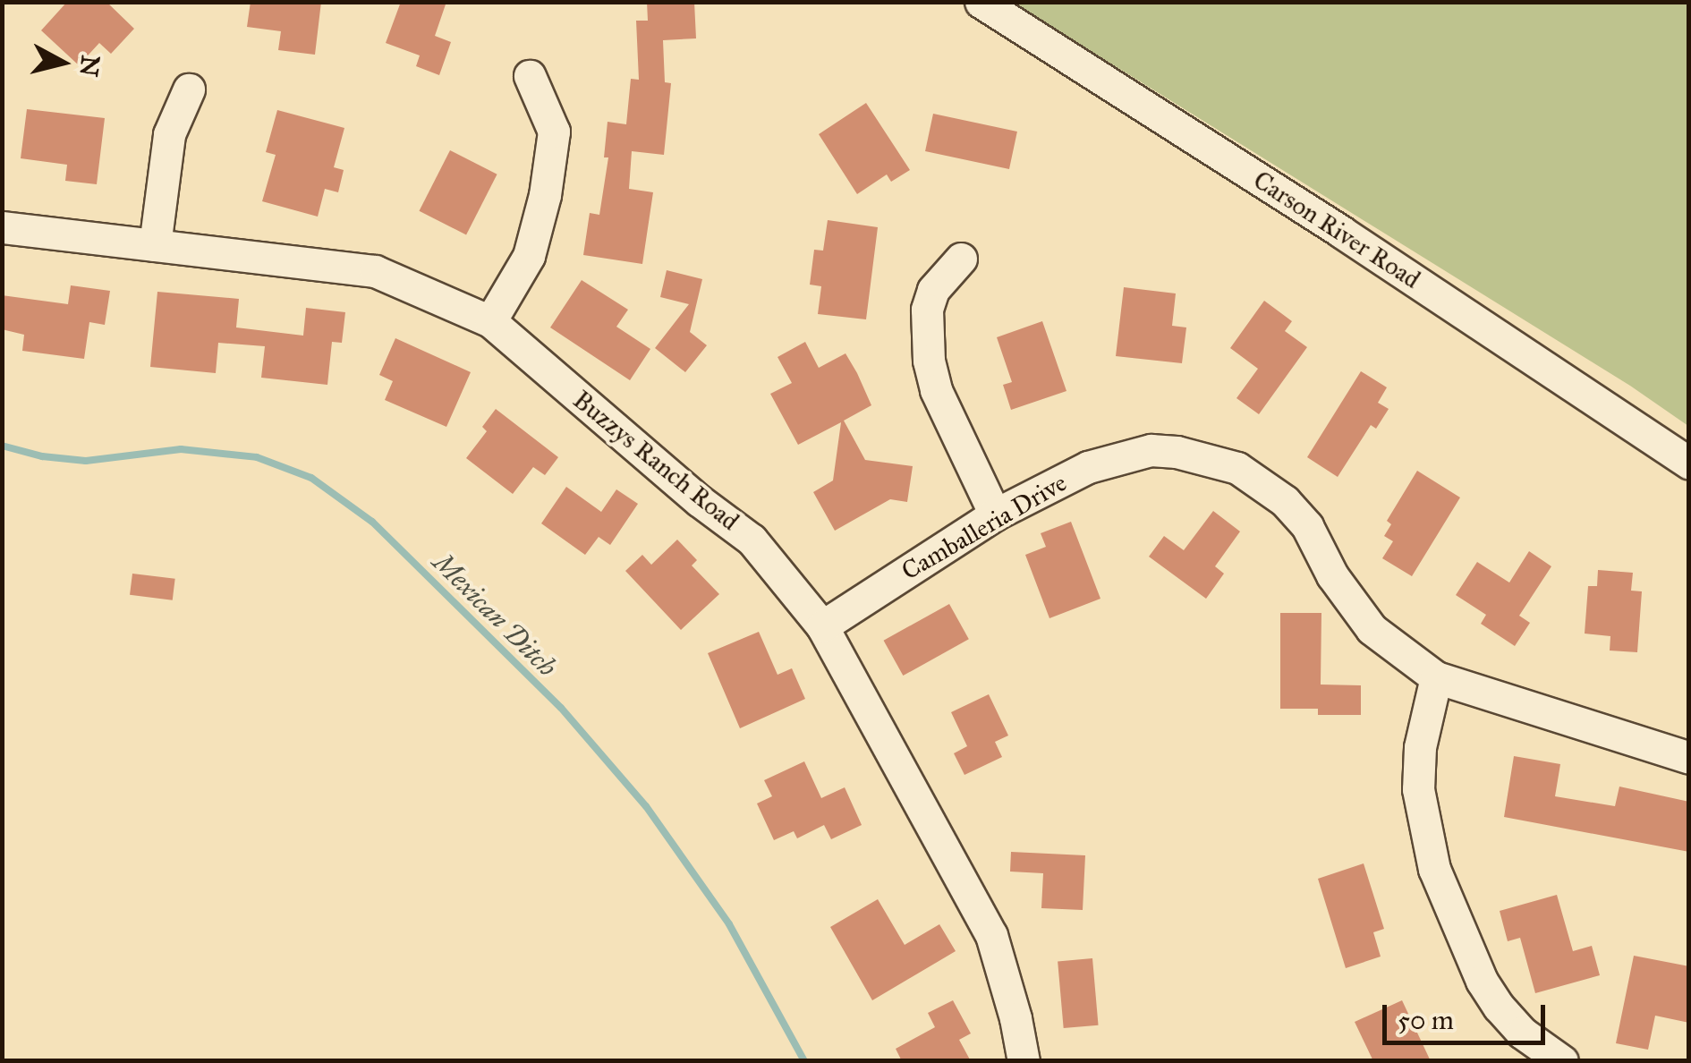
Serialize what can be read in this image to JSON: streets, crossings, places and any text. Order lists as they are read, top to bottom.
{
  "streets": {
    "street": ["Carson River Road", "Buzzys Ranch Road", "Camballeria Drive"]
  },
  "crossings": [
    ["Buzzys Ranch Road", "Camballeria Drive"]
  ],
  "water": ["Mexican Ditch"],
  "scale_bar": "50 m",
  "north": "right"
}
